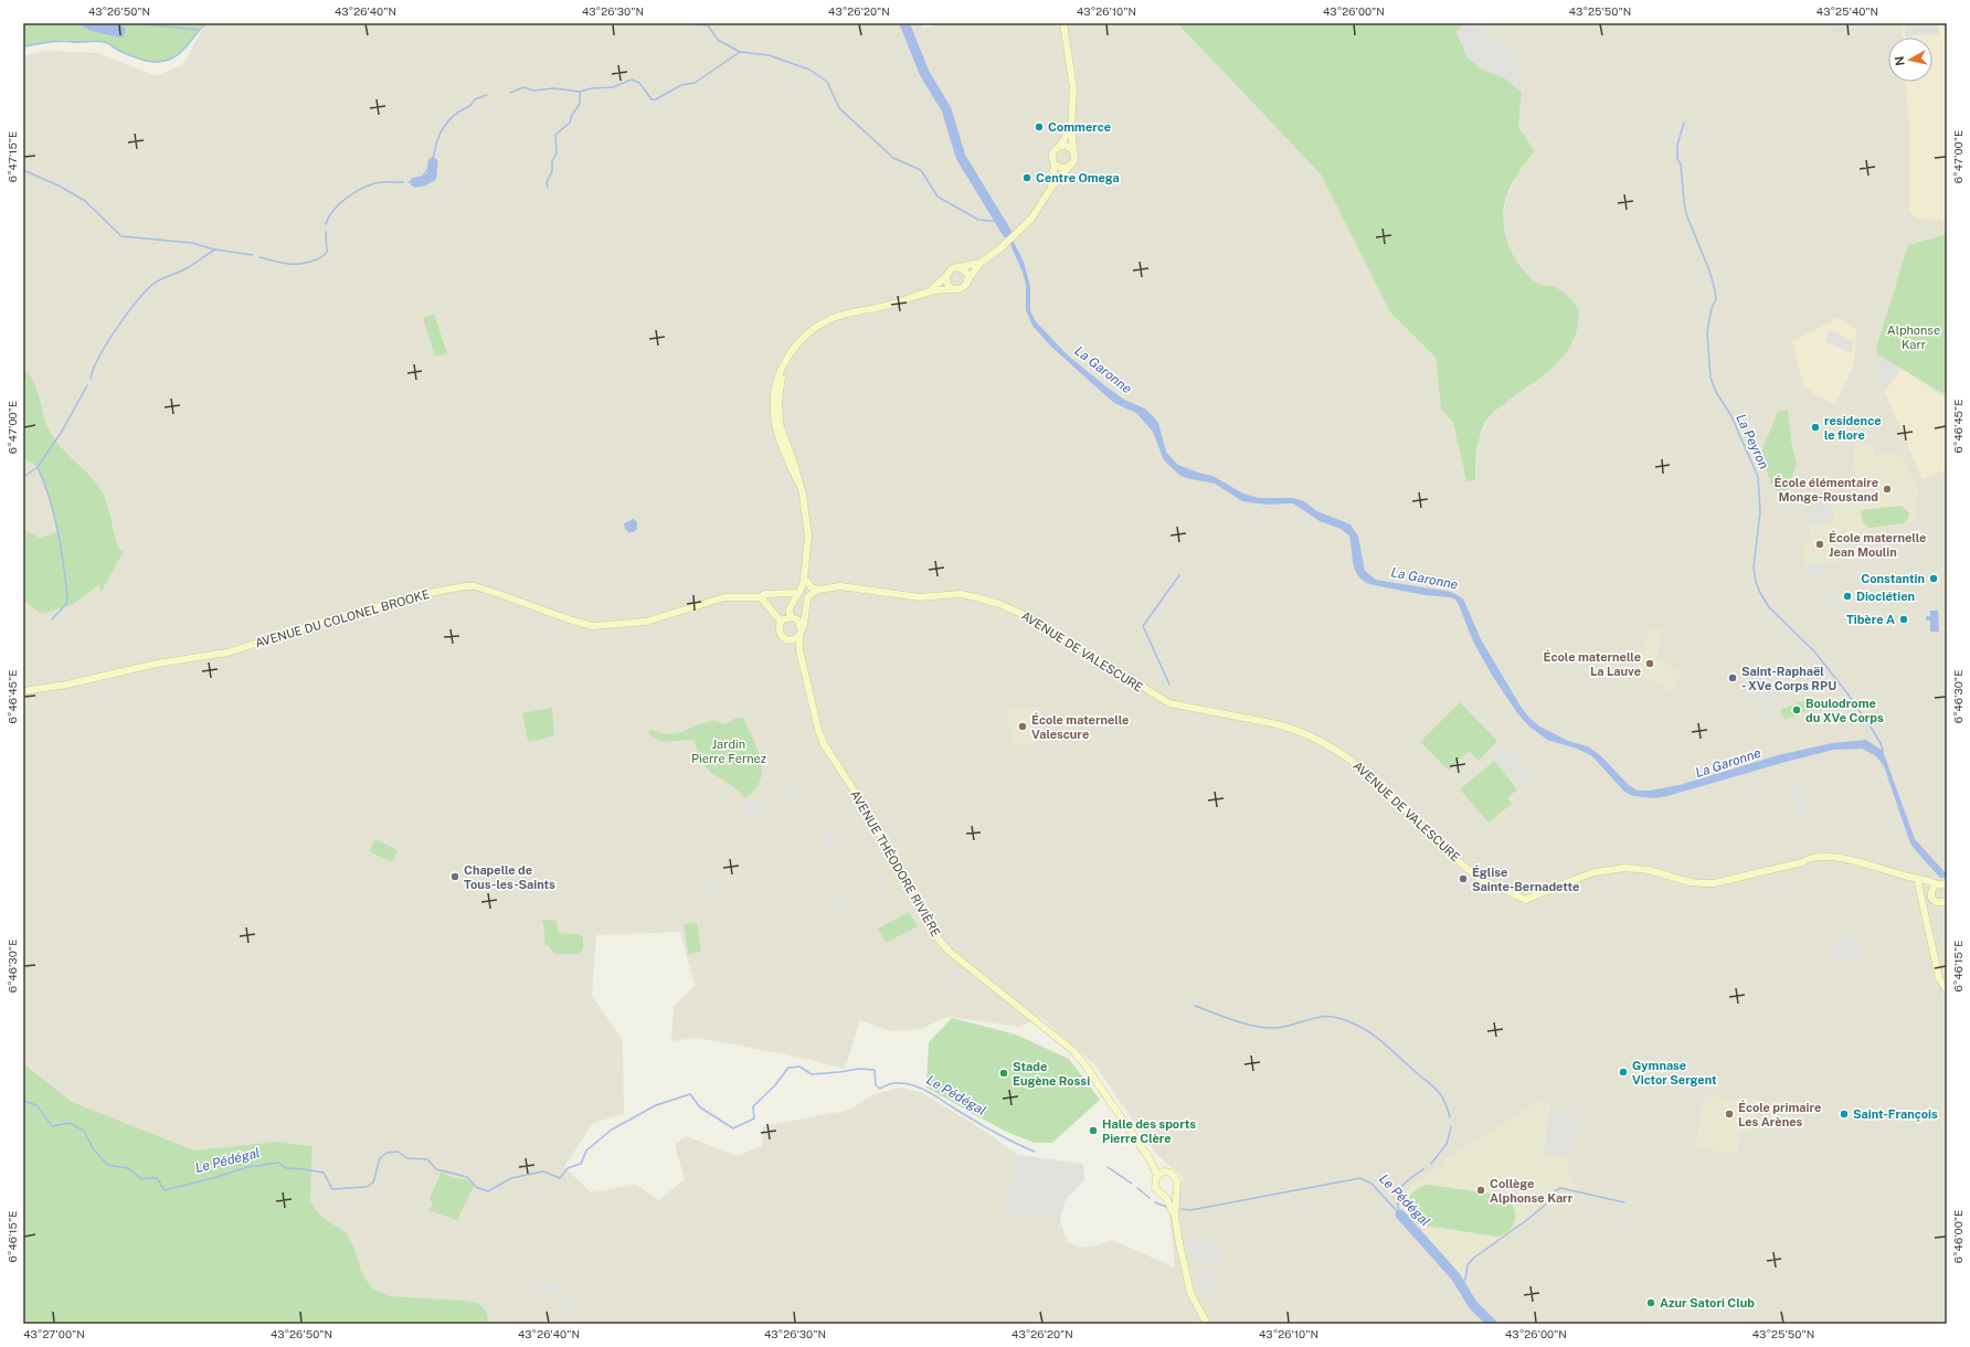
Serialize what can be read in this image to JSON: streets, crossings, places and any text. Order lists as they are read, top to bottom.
{
  "streets": {
    "main road": ["AVENUE DU COLONEL BROOKE", "AVENUE DE VALESCURE", "AVENUE THÉODORE RIVIÈRE"]
  },
  "water": ["La Garonne", "La Peyron", "Le Pédégal"],
  "parks": ["Alphonse Karr", "Jardin Pierre Fernez"],
  "places": [
    "Commerce",
    "Centre Omega",
    "residence le flore",
    "École élémentaire Monge-Roustand",
    "École maternelle Jean Moulin",
    "Constantin",
    "Dioclétien",
    "Tibère A",
    "École maternelle La Lauve",
    "Saint-Raphaël - XVe Corps RPU",
    "Boulodrome du XVe Corps",
    "École maternelle Valescure",
    "Chapelle de Tous-les-Saints",
    "Église Sainte-Bernadette",
    "Gymnase Victor Sergent",
    "Stade Eugène Rossi",
    "École primaire Les Arènes",
    "Saint-François",
    "Halle des sports Pierre Clère",
    "Collège Alphonse Karr",
    "Azur Satori Club"
  ],
  "north": "left",
  "coordinates": [
    "43°26'50\"N",
    "43°26'40\"N",
    "43°26'30\"N",
    "43°26'20\"N",
    "43°26'10\"N",
    "43°26'00\"N",
    "43°25'50\"N",
    "43°25'40\"N",
    "6°47'00\"E",
    "6°47'15\"E",
    "6°46'45\"E",
    "6°46'30\"E",
    "6°46'15\"E",
    "6°46'00\"E",
    "43°27'00\"N"
  ]
}
